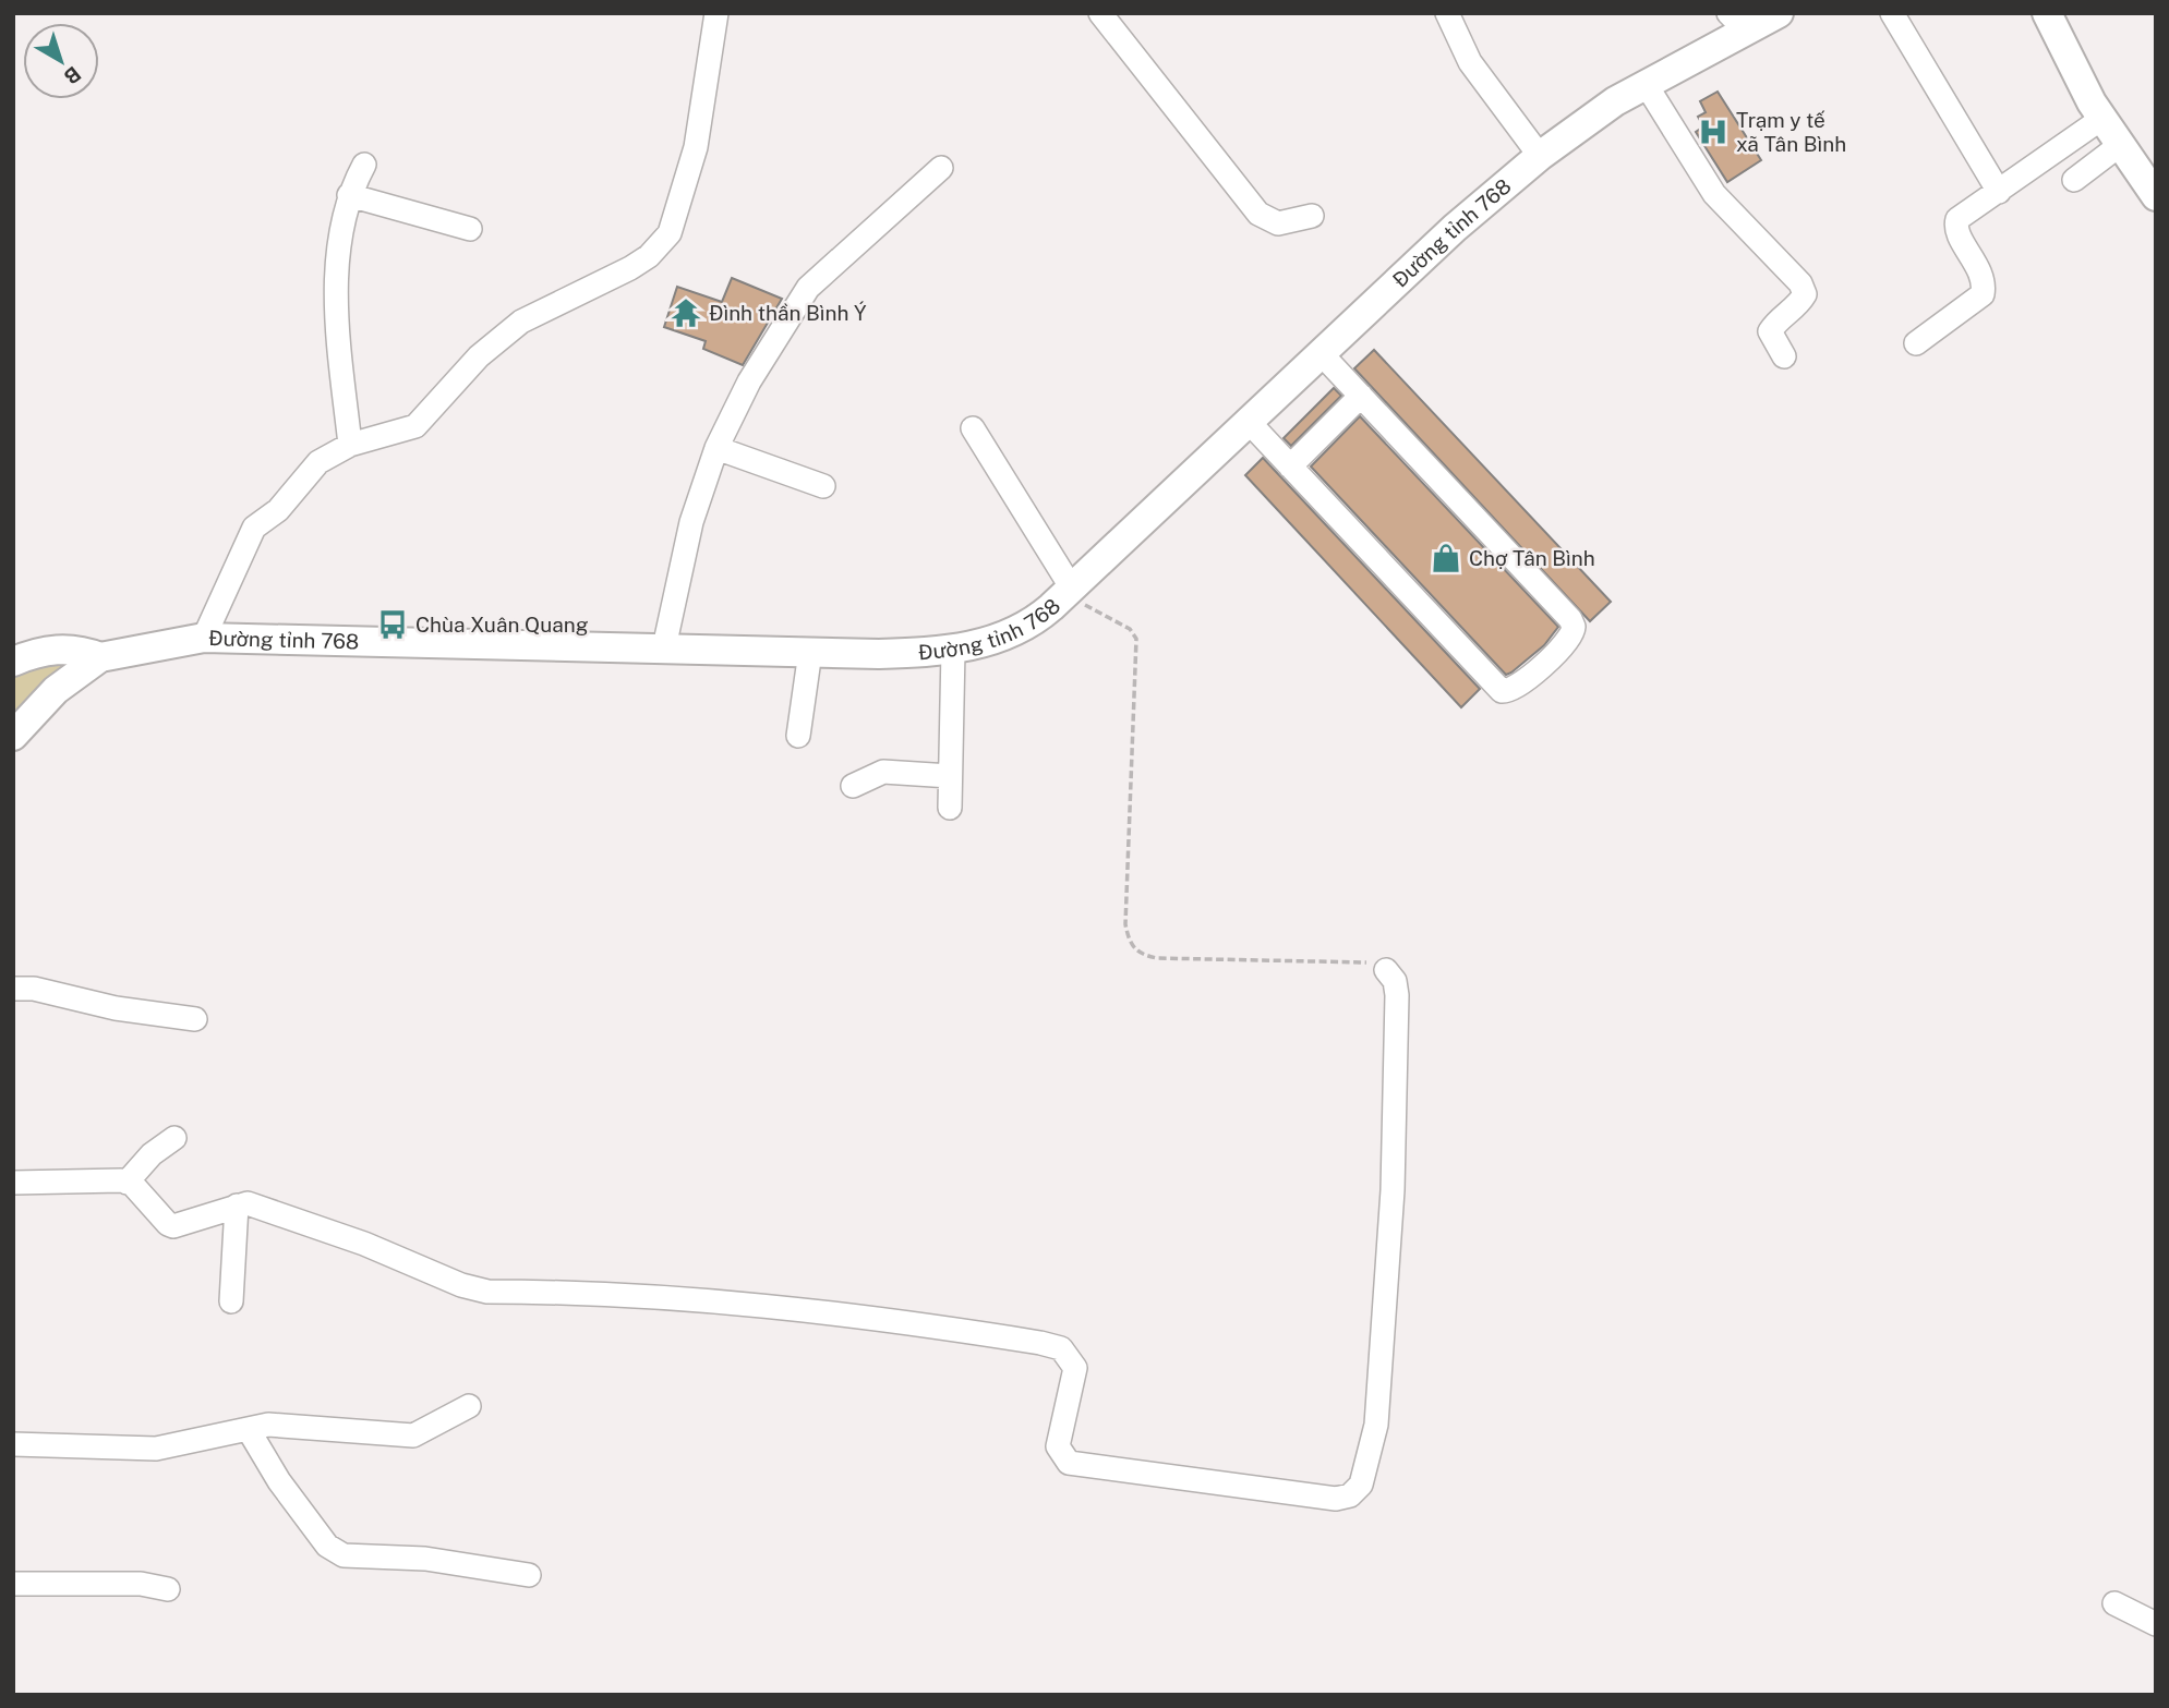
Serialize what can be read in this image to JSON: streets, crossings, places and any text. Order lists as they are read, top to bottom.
{
  "streets": {
    "main road": ["Đường tỉnh 768"]
  },
  "places": {
    "hospital": ["Trạm y tế xã Tân Bình"],
    "temple": ["Đình thần Bình Ý"],
    "shop": ["Chợ Tân Bình"],
    "bus stop": ["Chùa Xuân Quang"]
  },
  "north": "bottom right"
}
